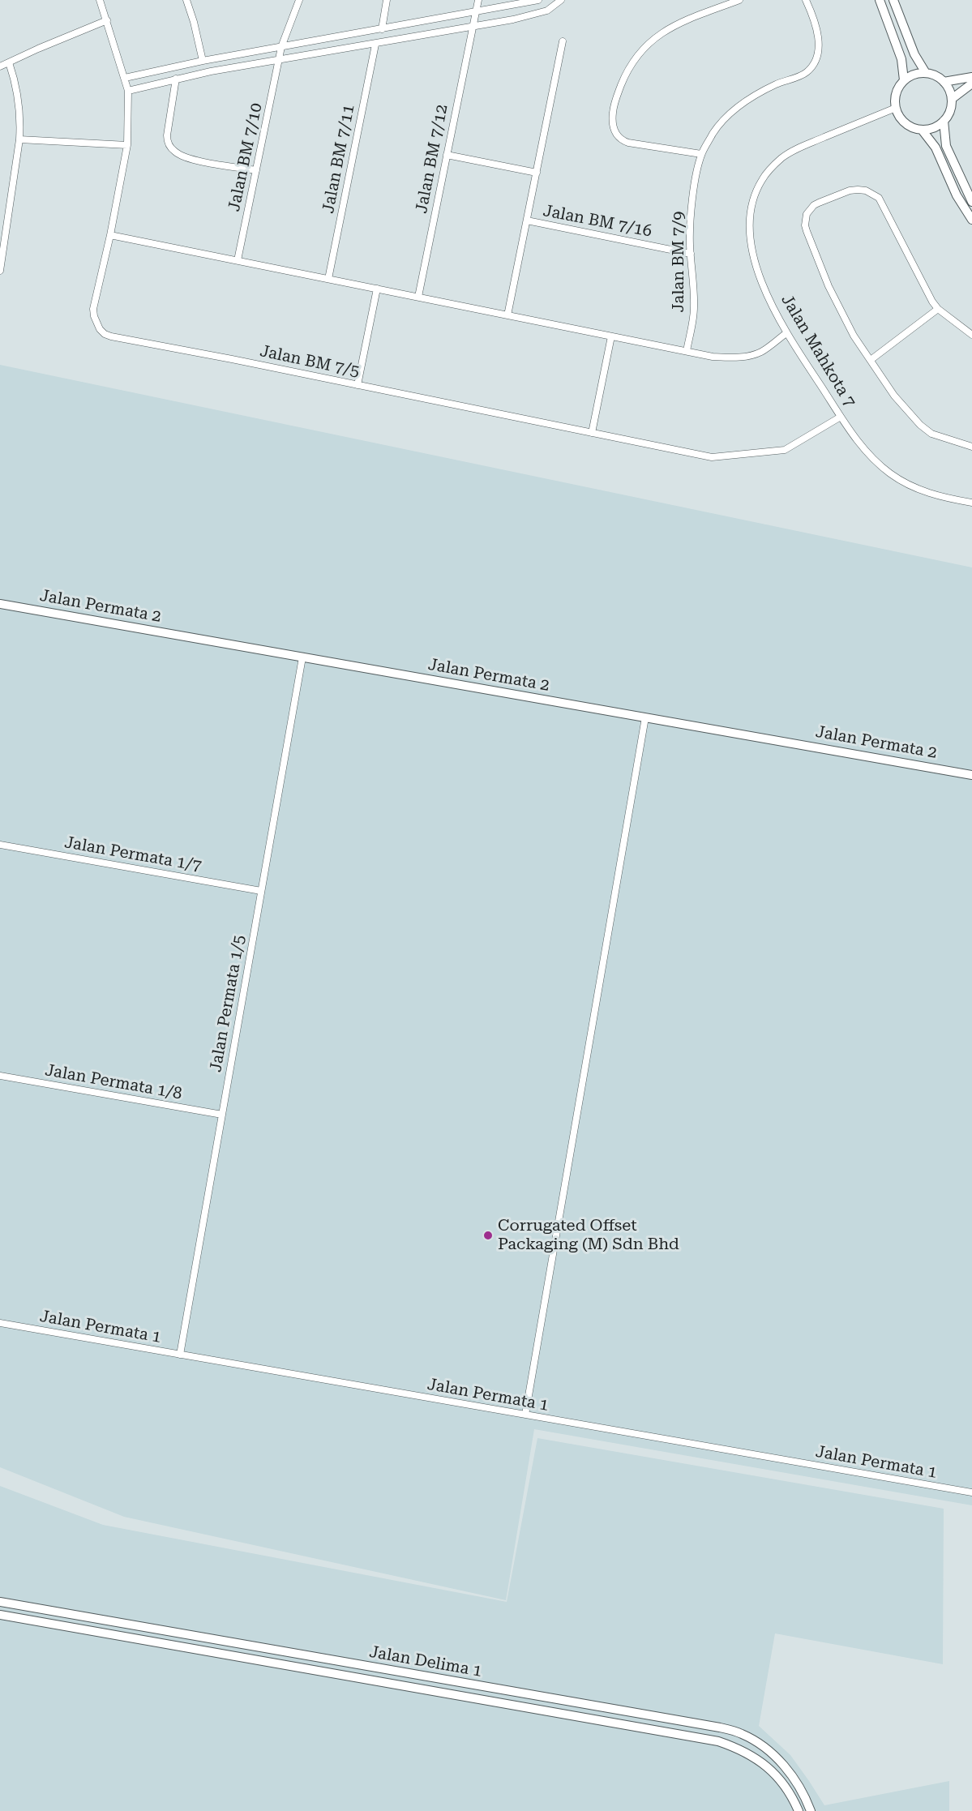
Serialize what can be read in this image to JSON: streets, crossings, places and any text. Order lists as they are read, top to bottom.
{
  "streets": {
    "street": [
      "Jalan BM 7/10",
      "Jalan BM 7/11",
      "Jalan BM 7/12",
      "Jalan BM 7/16",
      "Jalan BM 7/9",
      "Jalan Mahkota 7",
      "Jalan BM 7/5",
      "Jalan Permata 2",
      "Jalan Permata 1/7",
      "Jalan Permata 1/5",
      "Jalan Permata 1/8",
      "Jalan Permata 1",
      "Jalan Delima 1"
    ]
  },
  "crossings": [
    ["Jalan BM 7/16", "Jalan BM 7/9"],
    ["Jalan Mahkota 7", "Jalan BM 7/5"],
    ["Jalan Permata 2", "Jalan Permata 1/5"],
    ["Jalan Permata 1/7", "Jalan Permata 1/5"],
    ["Jalan Permata 1/5", "Jalan Permata 1/8"],
    ["Jalan Permata 1/5", "Jalan Permata 1"]
  ],
  "places": ["Corrugated Offset Packaging (M) Sdn Bhd"]
}
